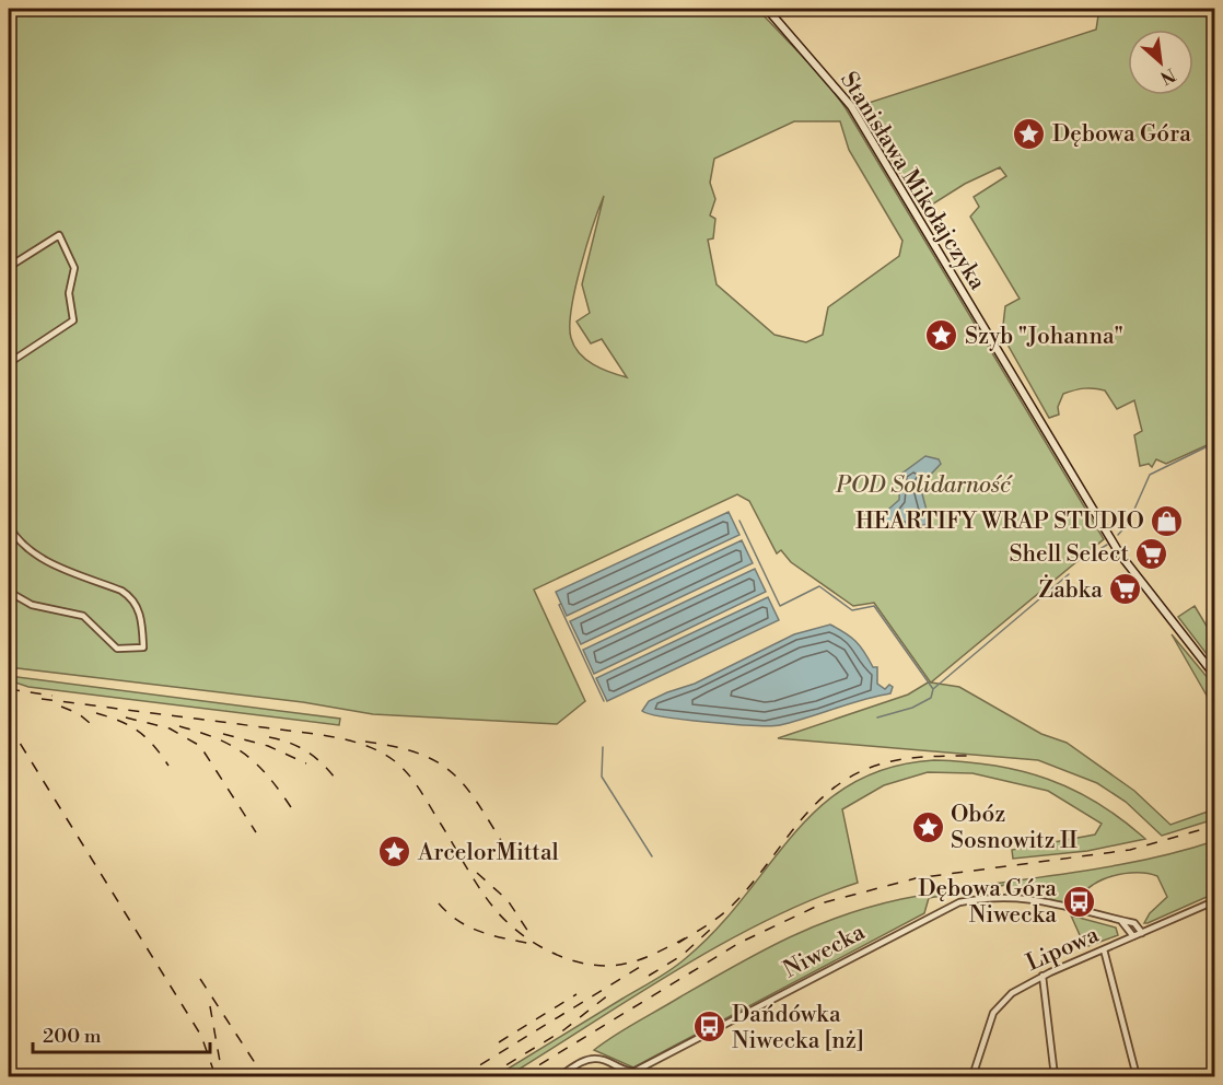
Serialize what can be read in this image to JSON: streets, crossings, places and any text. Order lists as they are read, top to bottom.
{
  "streets": {
    "street": ["Stanisława Mikołajczyka", "Lipowa", "Niwecka"]
  },
  "crossings": [
    ["Lipowa", "Niwecka"]
  ],
  "parks": ["POD Solidarność"],
  "places": {
    "place": [
      "Dębowa Góra",
      "Szyb \"Johanna\"",
      "Obóz Sosnowitz II",
      "ArcelorMittal"
    ],
    "shop": ["HEARTIFY WRAP STUDIO"],
    "supermarket": ["Shell Select", "Żabka"],
    "bus stop": ["Dębowa Góra Niwecka", "Dańdówka Niwecka [nż]"]
  },
  "scale_bar": "200 m",
  "north": "bottom right"
}
